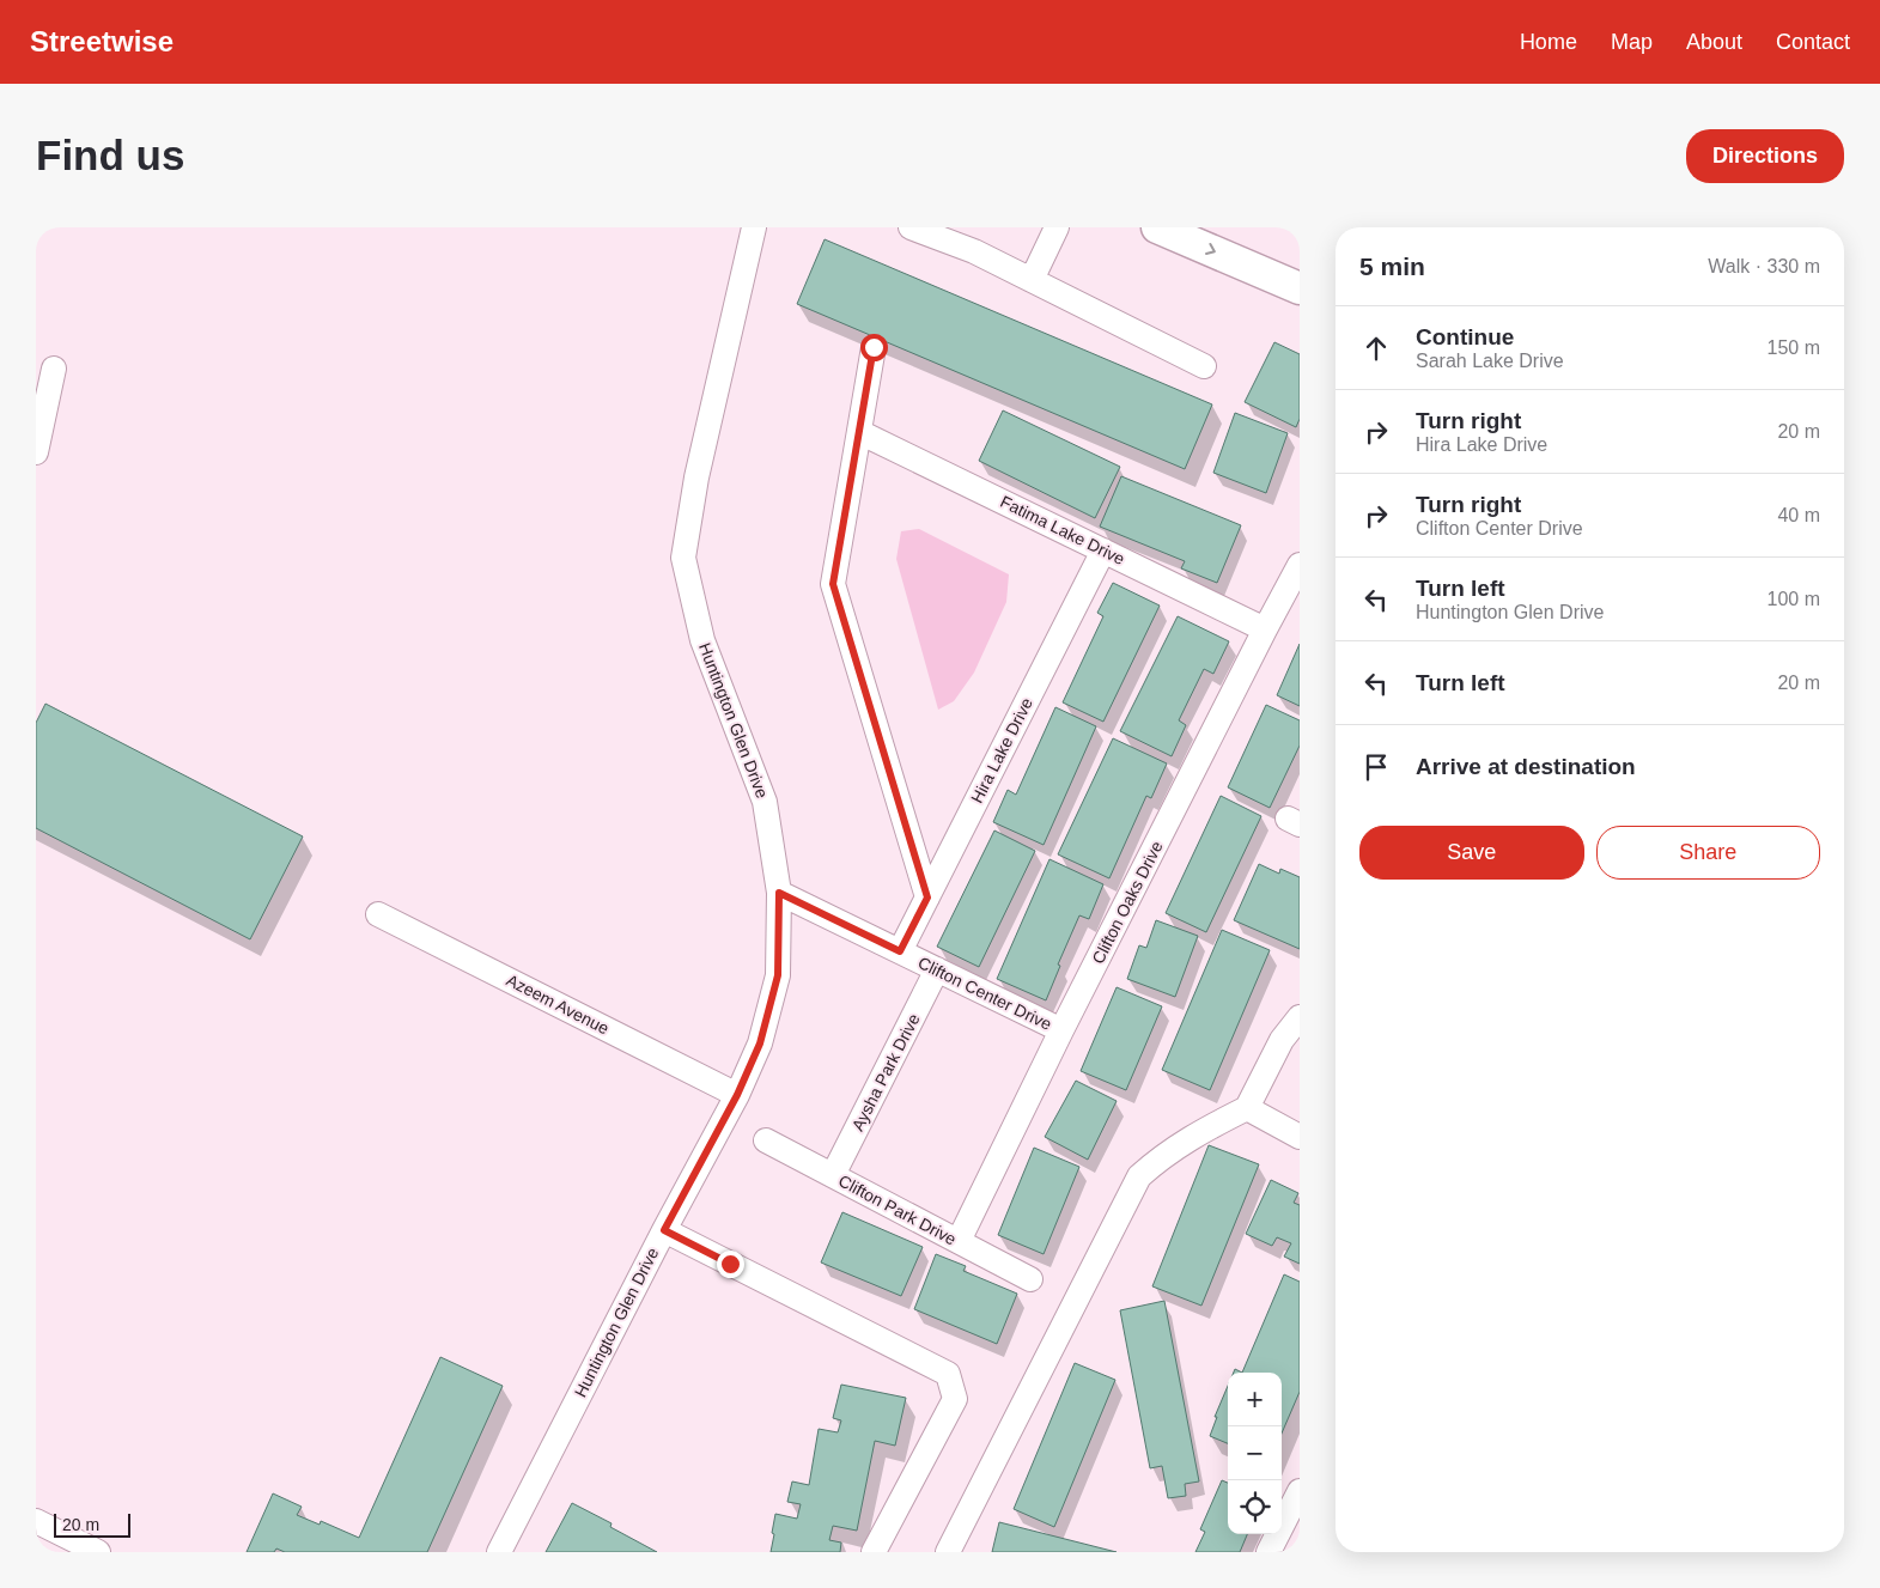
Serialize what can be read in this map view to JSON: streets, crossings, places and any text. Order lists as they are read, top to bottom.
{
  "streets": {
    "street": [
      "Fatima Lake Drive",
      "Huntington Glen Drive",
      "Hira Lake Drive",
      "Clifton Oaks Drive",
      "Clifton Center Drive",
      "Azeem Avenue",
      "Aysha Park Drive",
      "Clifton Park Drive"
    ]
  },
  "crossings": [
    ["Fatima Lake Drive", "Hira Lake Drive"],
    ["Fatima Lake Drive", "Clifton Oaks Drive"],
    ["Huntington Glen Drive", "Clifton Center Drive"],
    ["Huntington Glen Drive", "Azeem Avenue"],
    ["Hira Lake Drive", "Clifton Center Drive"],
    ["Clifton Oaks Drive", "Clifton Center Drive"],
    ["Clifton Oaks Drive", "Clifton Park Drive"],
    ["Clifton Center Drive", "Aysha Park Drive"],
    ["Aysha Park Drive", "Clifton Park Drive"]
  ],
  "scale_bar": "20 m",
  "page": {
    "header": "Streetwise",
    "nav": [
      "Home",
      "Map",
      "About",
      "Contact"
    ],
    "buttons": [
      "Directions",
      ["Save", "Share"]
    ],
    "title": "Find us",
    "heading": ["5 min", "Walk · 330 m"],
    "list": [
      ["Continue", "Sarah Lake Drive", "150 m"],
      ["Turn right", "Hira Lake Drive", "20 m"],
      ["Turn right", "Clifton Center Drive", "40 m"],
      ["Turn left", "Huntington Glen Drive", "100 m"],
      ["Turn left", "20 m"],
      "Arrive at destination"
    ],
    "map_buttons": ["+", "−"],
    "scale": "20 m"
  }
}
